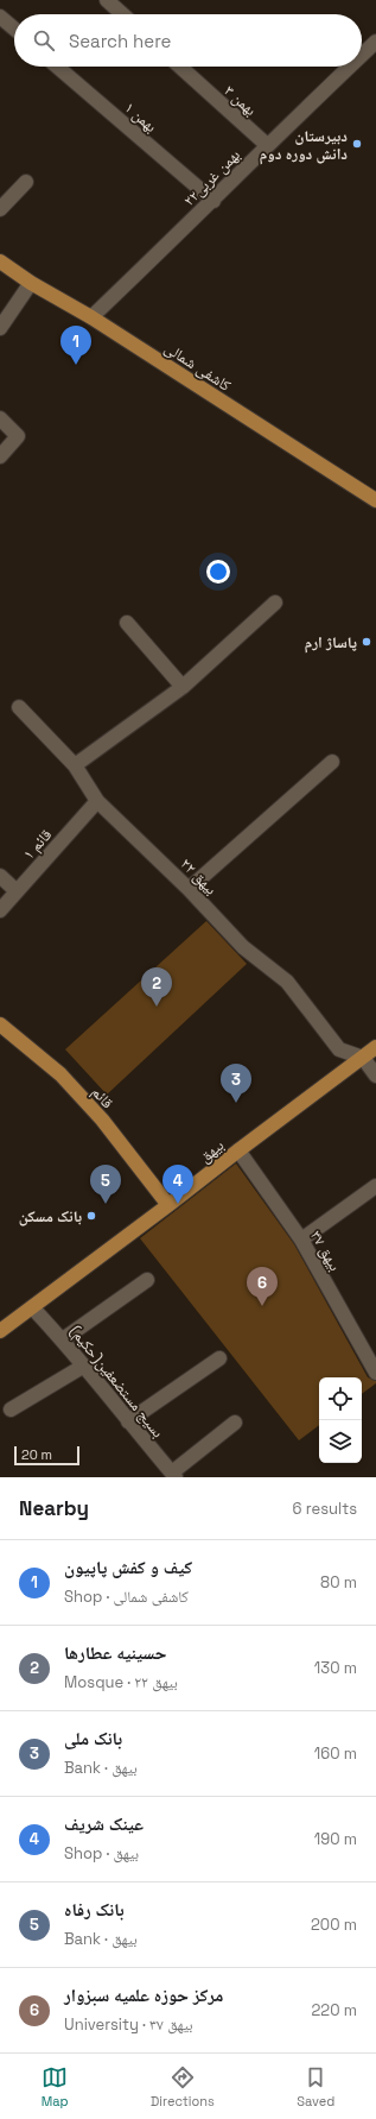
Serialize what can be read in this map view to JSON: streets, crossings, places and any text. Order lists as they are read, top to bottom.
{
  "streets": {
    "main road": ["کاشفی شمالی", "قائم", "بیهق"],
    "street": [
      "بهمن ۳",
      "بهمن ۱",
      "۲۲بهمن غربی",
      "قائم ۱",
      "بیهق ۲۲",
      "بیهق ۳۷",
      "بسیج مستضعفین(حکیم)"
    ]
  },
  "crossings": [
    ["بهمن ۳", "۲۲بهمن غربی"],
    ["بهمن ۱", "۲۲بهمن غربی"],
    ["۲۲بهمن غربی", "کاشفی شمالی"],
    ["قائم ۱", "بیهق ۲۲"],
    ["بیهق ۲۲", "بیهق"],
    ["قائم", "بیهق"],
    ["بیهق", "بیهق ۳۷"],
    ["بیهق", "بسیج مستضعفین(حکیم)"]
  ],
  "places": ["دبیرستان دانش دوره دوم", "پاساژ ارم", "بانک مسکن"],
  "scale_bar": "20 m",
  "page": {
    "search": "Search here",
    "pins": [
      "1",
      "2",
      "3",
      "4",
      "5",
      "6"
    ],
    "scale": "20 m",
    "heading": ["Nearby", "6 results"],
    "list": [
      {
        "mark": "1",
        "name": "کیف و کفش پاپیون",
        "note": "Shop · کاشفی شمالی",
        "value": "80 m"
      },
      {
        "mark": "2",
        "name": "حسینیه عطارها",
        "note": "Mosque · بیهق ۲۲",
        "value": "130 m"
      },
      {
        "mark": "3",
        "name": "بانک ملی",
        "note": "Bank · بیهق",
        "value": "160 m"
      },
      {
        "mark": "4",
        "name": "عینک شریف",
        "note": "Shop · بیهق",
        "value": "190 m"
      },
      {
        "mark": "5",
        "name": "بانک رفاه",
        "note": "Bank · بیهق",
        "value": "200 m"
      },
      {
        "mark": "6",
        "name": "مرکز حوزه علمیه سبزوار",
        "note": "University · بیهق ۳۷",
        "value": "220 m"
      }
    ],
    "nav": ["Map", "Directions", "Saved"]
  }
}
